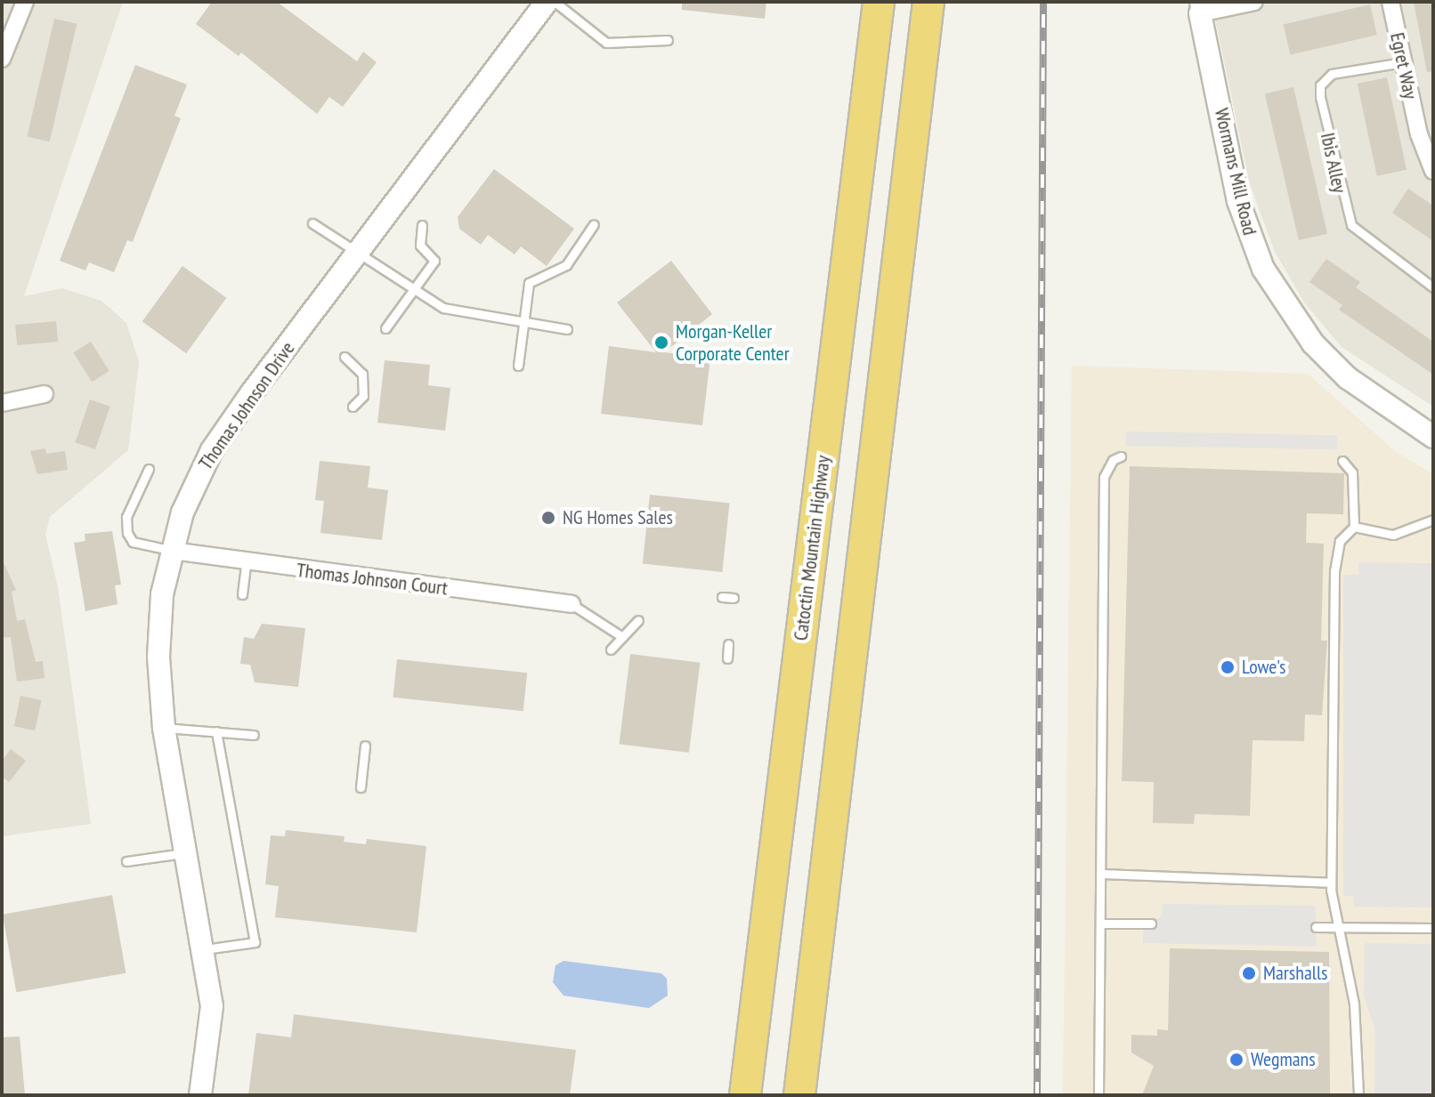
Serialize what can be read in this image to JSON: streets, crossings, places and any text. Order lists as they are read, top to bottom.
{
  "streets": {
    "highway": ["Catoctin Mountain Highway"],
    "street": [
      "Egret Way",
      "Wormans Mill Road",
      "Thomas Johnson Drive",
      "Thomas Johnson Court"
    ],
    "lane": ["Ibis Alley"]
  },
  "crossings": [
    ["Egret Way", "Ibis Alley"],
    ["Thomas Johnson Drive", "Thomas Johnson Court"]
  ],
  "places": [
    "Morgan-Keller Corporate Center",
    "NG Homes Sales",
    "Lowe's",
    "Marshalls",
    "Wegmans"
  ]
}
